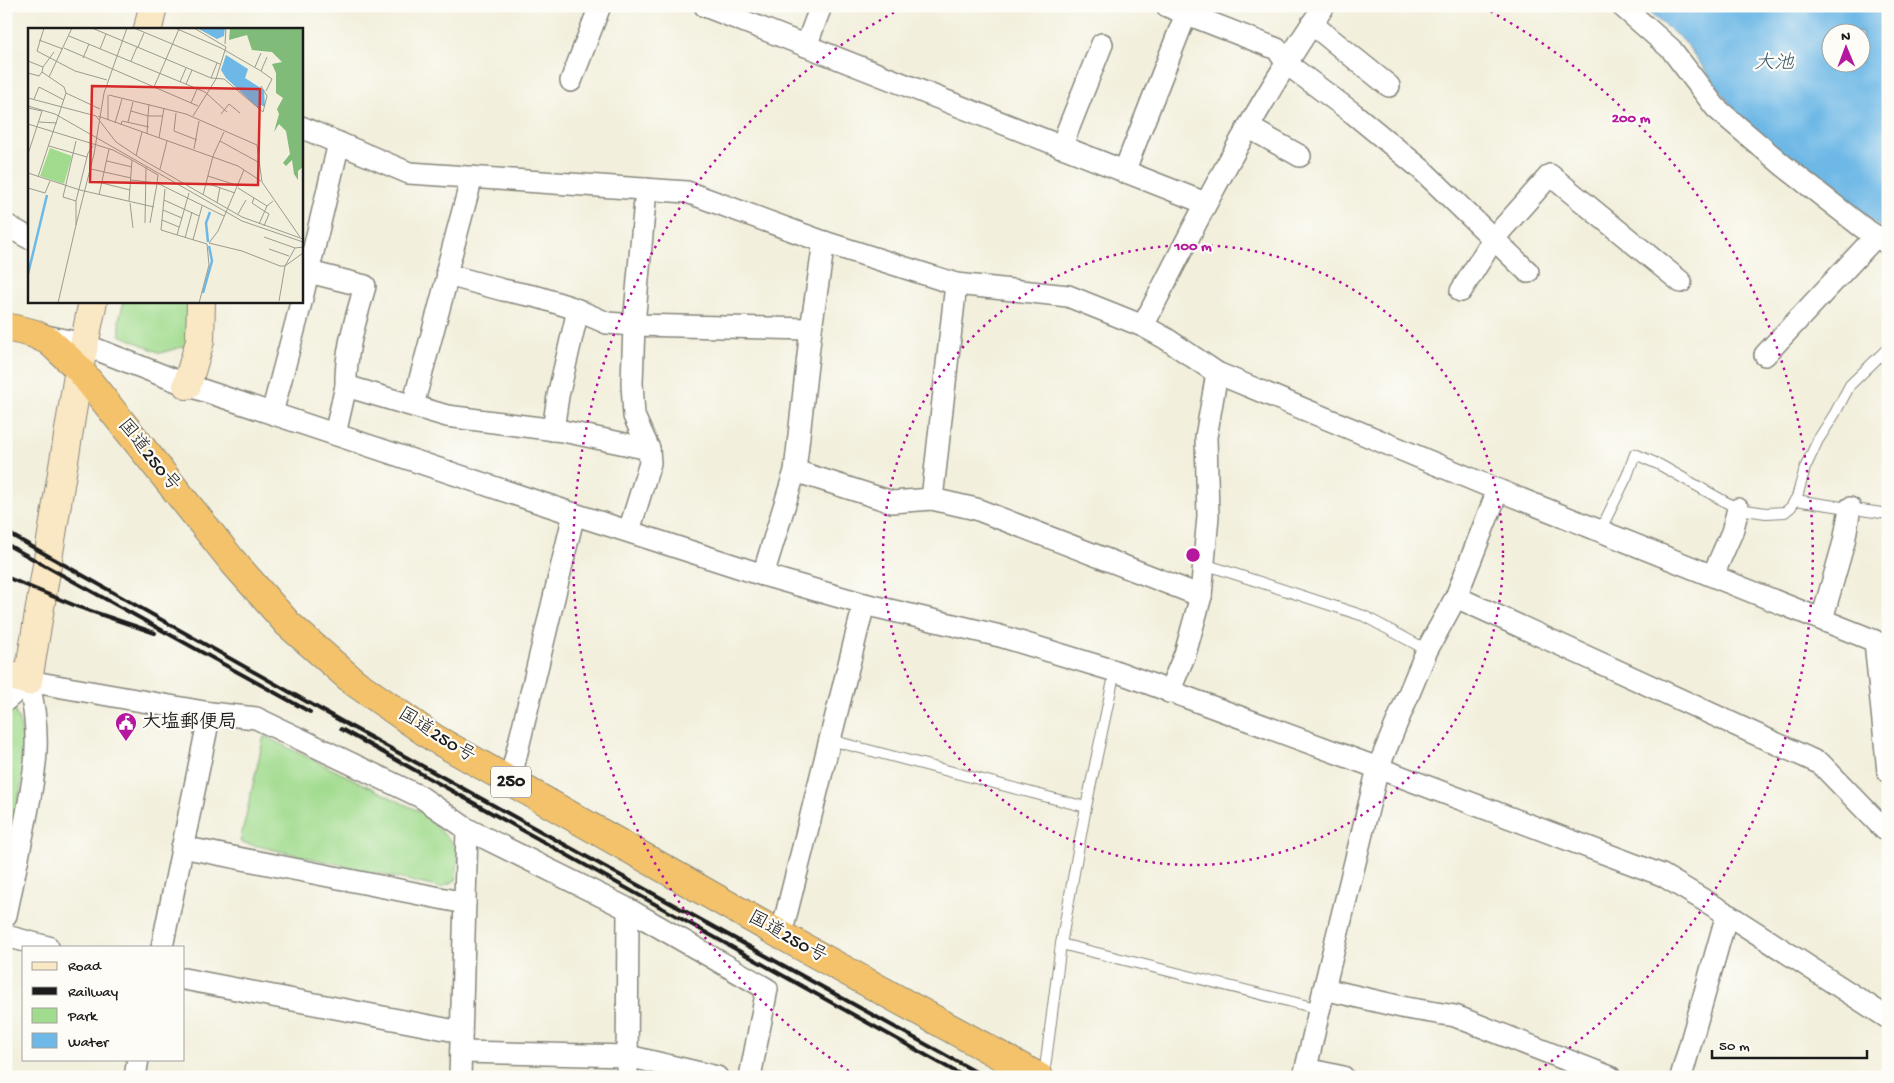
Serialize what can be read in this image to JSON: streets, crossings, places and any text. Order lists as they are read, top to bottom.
{
  "streets": {
    "highway": ["国道250号", "250"]
  },
  "water": ["大池"],
  "places": {
    "public building": ["大塩郵便局"]
  },
  "legend": [
    "Road",
    "Railway",
    "Park",
    "Water"
  ],
  "scale_bar": "50 m",
  "north": "top",
  "rings": ["200 m", "100 m"]
}
